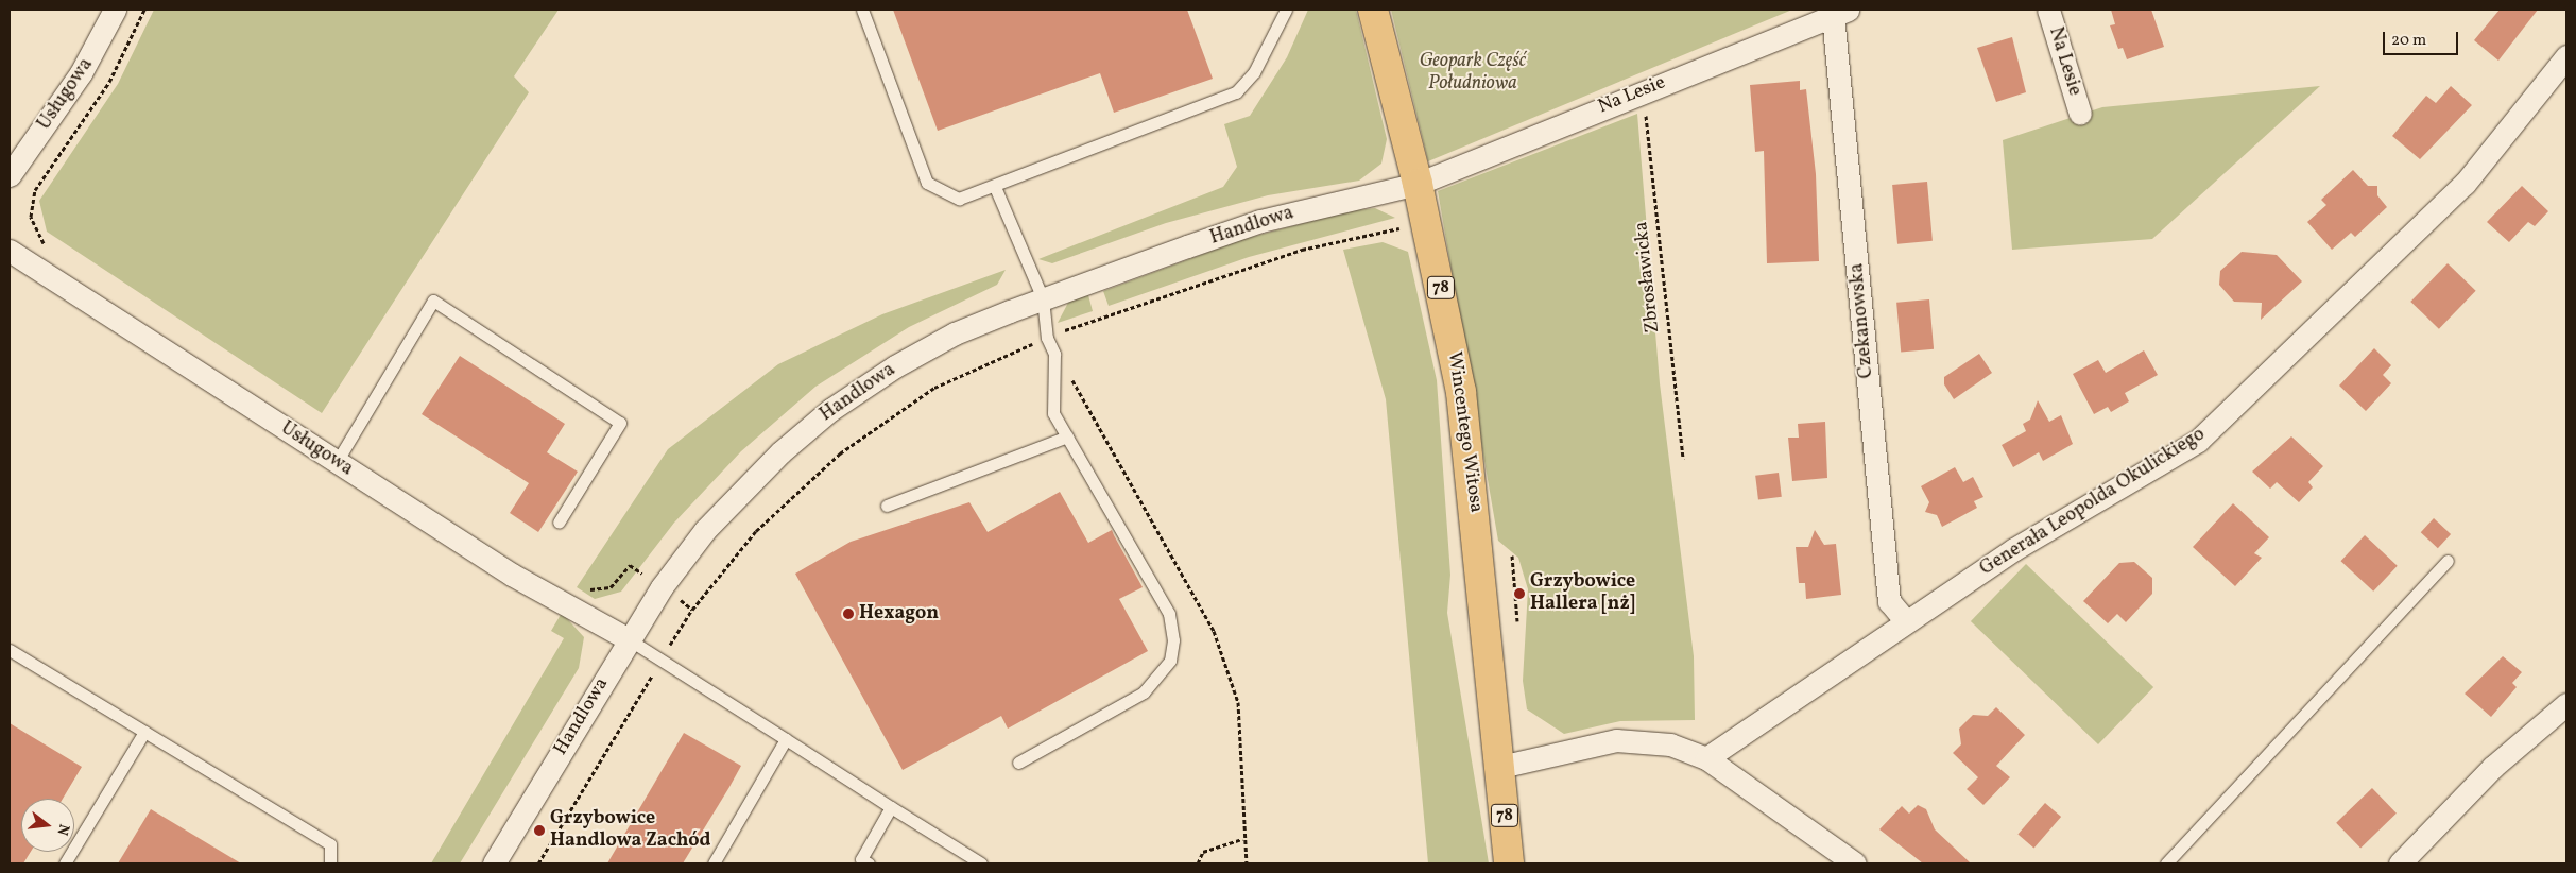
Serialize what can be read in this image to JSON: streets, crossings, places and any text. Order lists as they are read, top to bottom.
{
  "streets": {
    "main road": ["78", "Wincentego Witosa"],
    "street": [
      "Na Lesie",
      "Usługowa",
      "Handlowa",
      "Czekanowska",
      "Generała Leopolda Okulickiego"
    ],
    "path": ["Zbrosławicka"]
  },
  "crossings": [
    ["Na Lesie", "Handlowa"],
    ["Na Lesie", "Zbrosławicka"],
    ["Na Lesie", "Czekanowska"],
    ["Na Lesie", "Wincentego Witosa"],
    ["Usługowa", "Handlowa"],
    ["Handlowa", "Wincentego Witosa"],
    ["Czekanowska", "Generała Leopolda Okulickiego"]
  ],
  "parks": ["Geopark Część Południowa"],
  "places": ["Grzybowice Hallera [nż]", "Hexagon", "Grzybowice Handlowa Zachód"],
  "scale_bar": "20 m",
  "north": "right"
}
